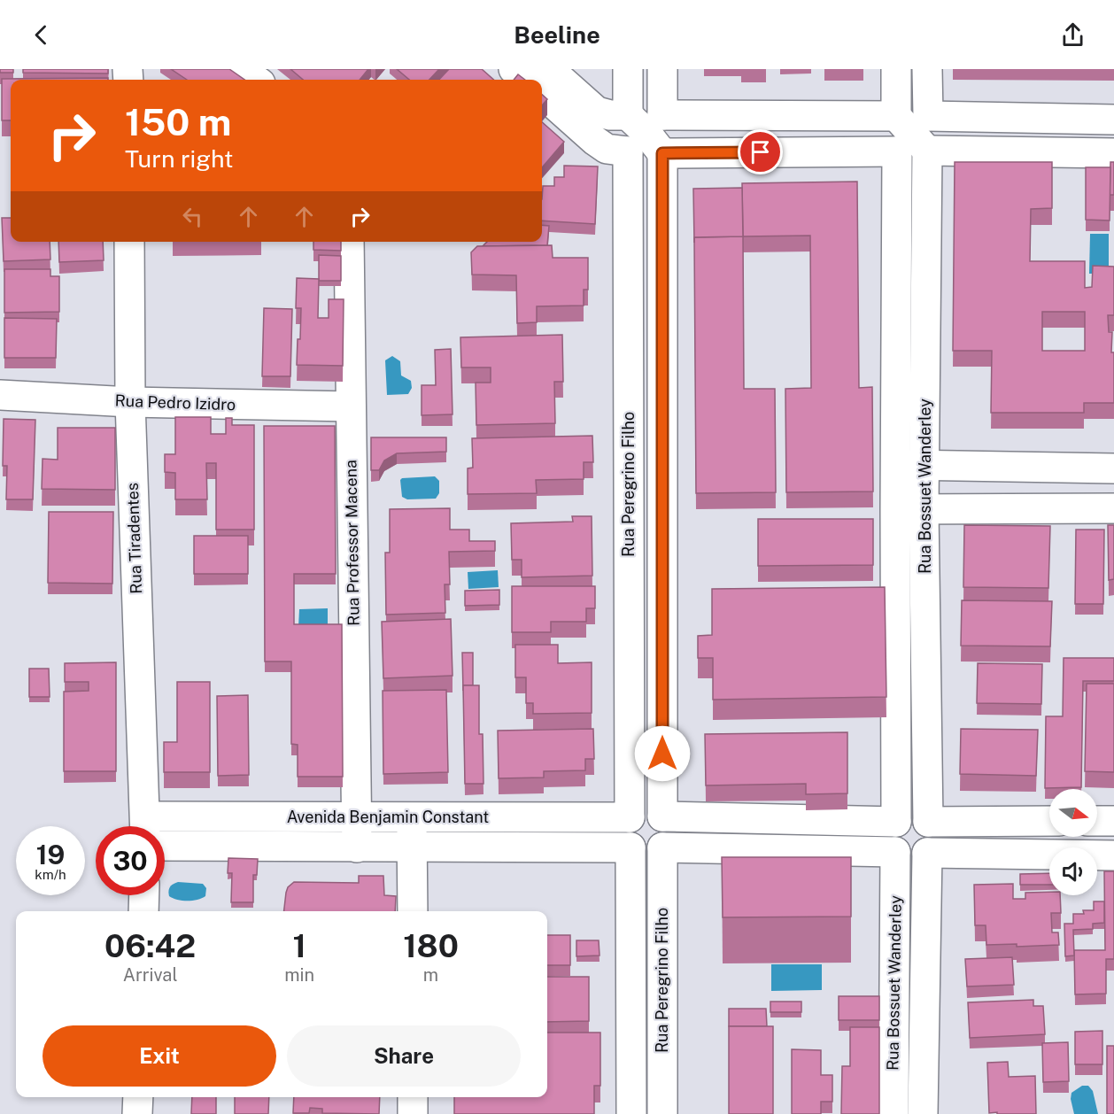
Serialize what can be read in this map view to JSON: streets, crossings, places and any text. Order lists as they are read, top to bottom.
{
  "streets": {
    "street": [
      "Rua Pedro Izidro",
      "Rua Peregrino Filho",
      "Rua Bossuet Wanderley",
      "Rua Tiradentes",
      "Rua Professor Macena",
      "Avenida Benjamin Constant"
    ]
  },
  "crossings": [
    ["Rua Pedro Izidro", "Rua Tiradentes"],
    ["Rua Pedro Izidro", "Rua Professor Macena"],
    ["Rua Peregrino Filho", "Avenida Benjamin Constant"],
    ["Rua Bossuet Wanderley", "Avenida Benjamin Constant"],
    ["Rua Professor Macena", "Avenida Benjamin Constant"]
  ],
  "north": "right",
  "page": {
    "header": "Beeline",
    "turn": ["150 m", "Turn right"],
    "speed": "19 km/h",
    "limit": "30",
    "eta": [
      "06:42",
      "Arrival",
      "1",
      "min",
      "180",
      "m"
    ],
    "buttons": ["Exit", "Share"]
  }
}
